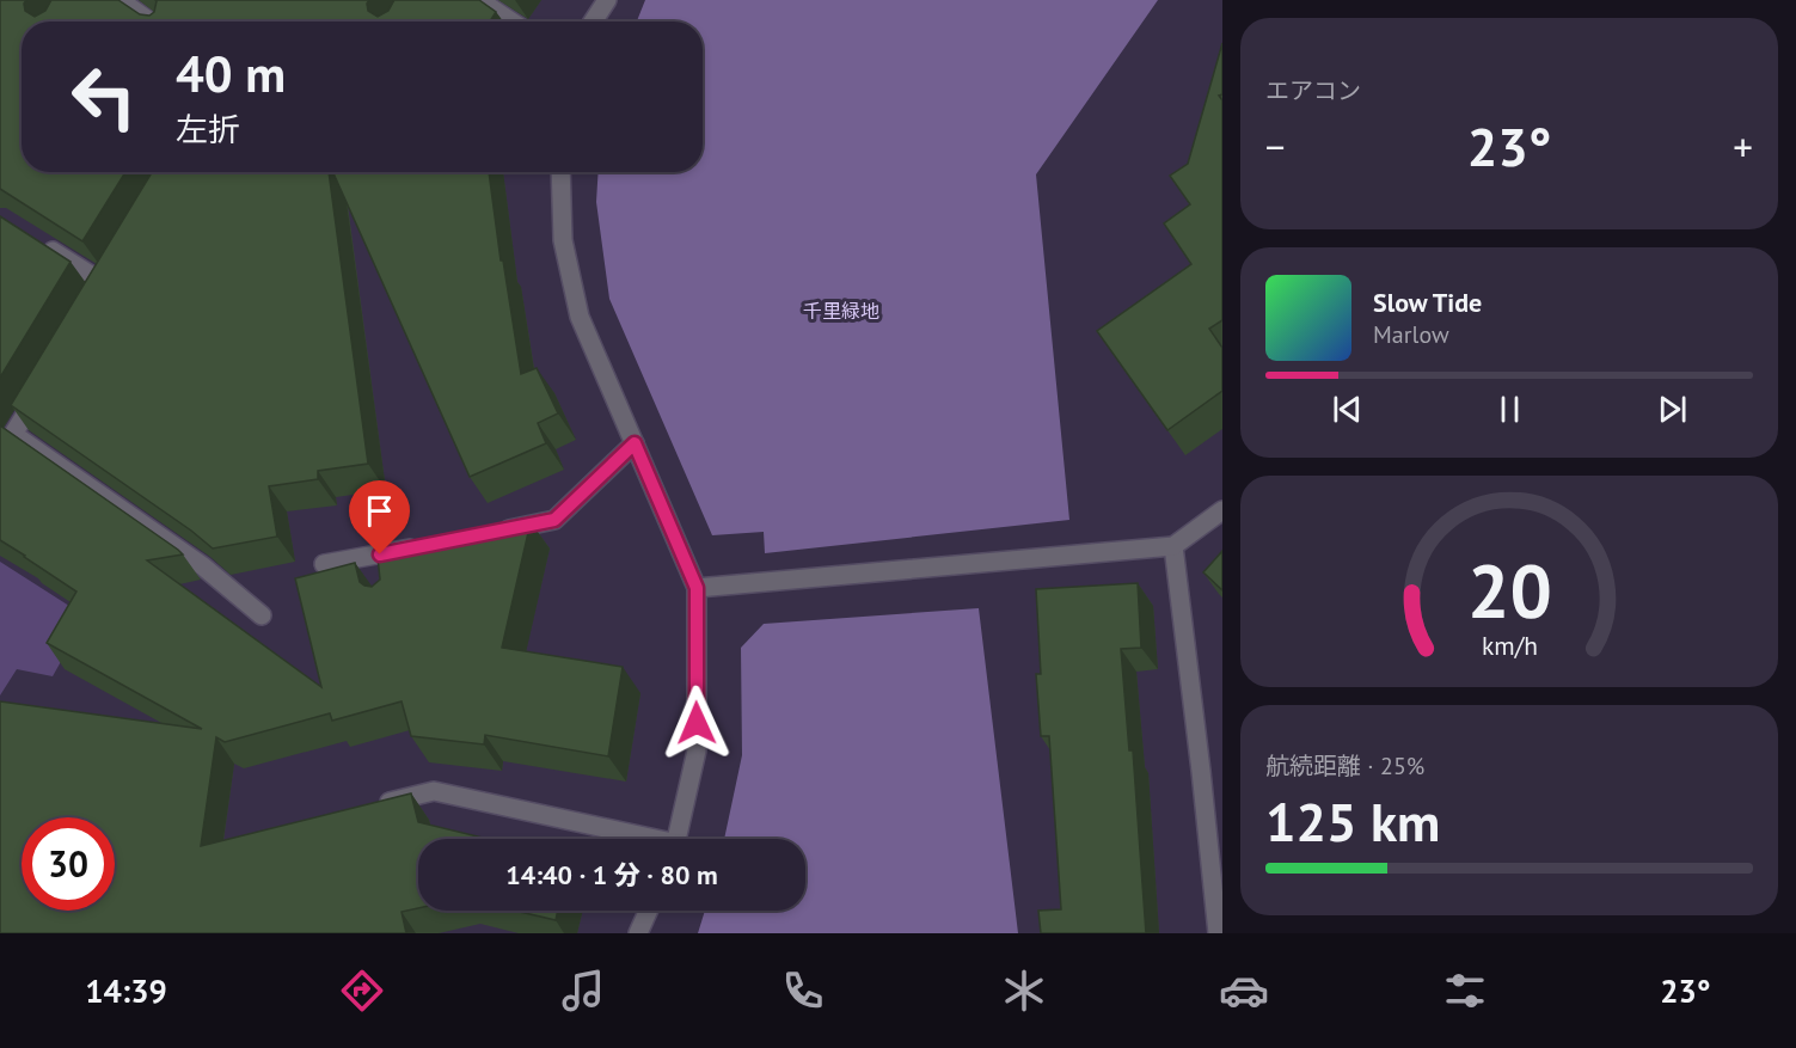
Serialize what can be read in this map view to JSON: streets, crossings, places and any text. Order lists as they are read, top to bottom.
{
  "parks": ["千里緑地"],
  "page": {
    "tile": [
      "エアコン",
      ["航続距離 · 25%", "125 km"]
    ],
    "turn": ["40 m", "左折"],
    "heat": ["−", "23°", "+"],
    "song": ["Slow Tide", "Marlow"],
    "limit": "30",
    "trip": "14:40 · 1 分 · 80 m",
    "tabs": ["14:39", "23°"],
    "gauge": ["20", "km/h"]
  }
}
